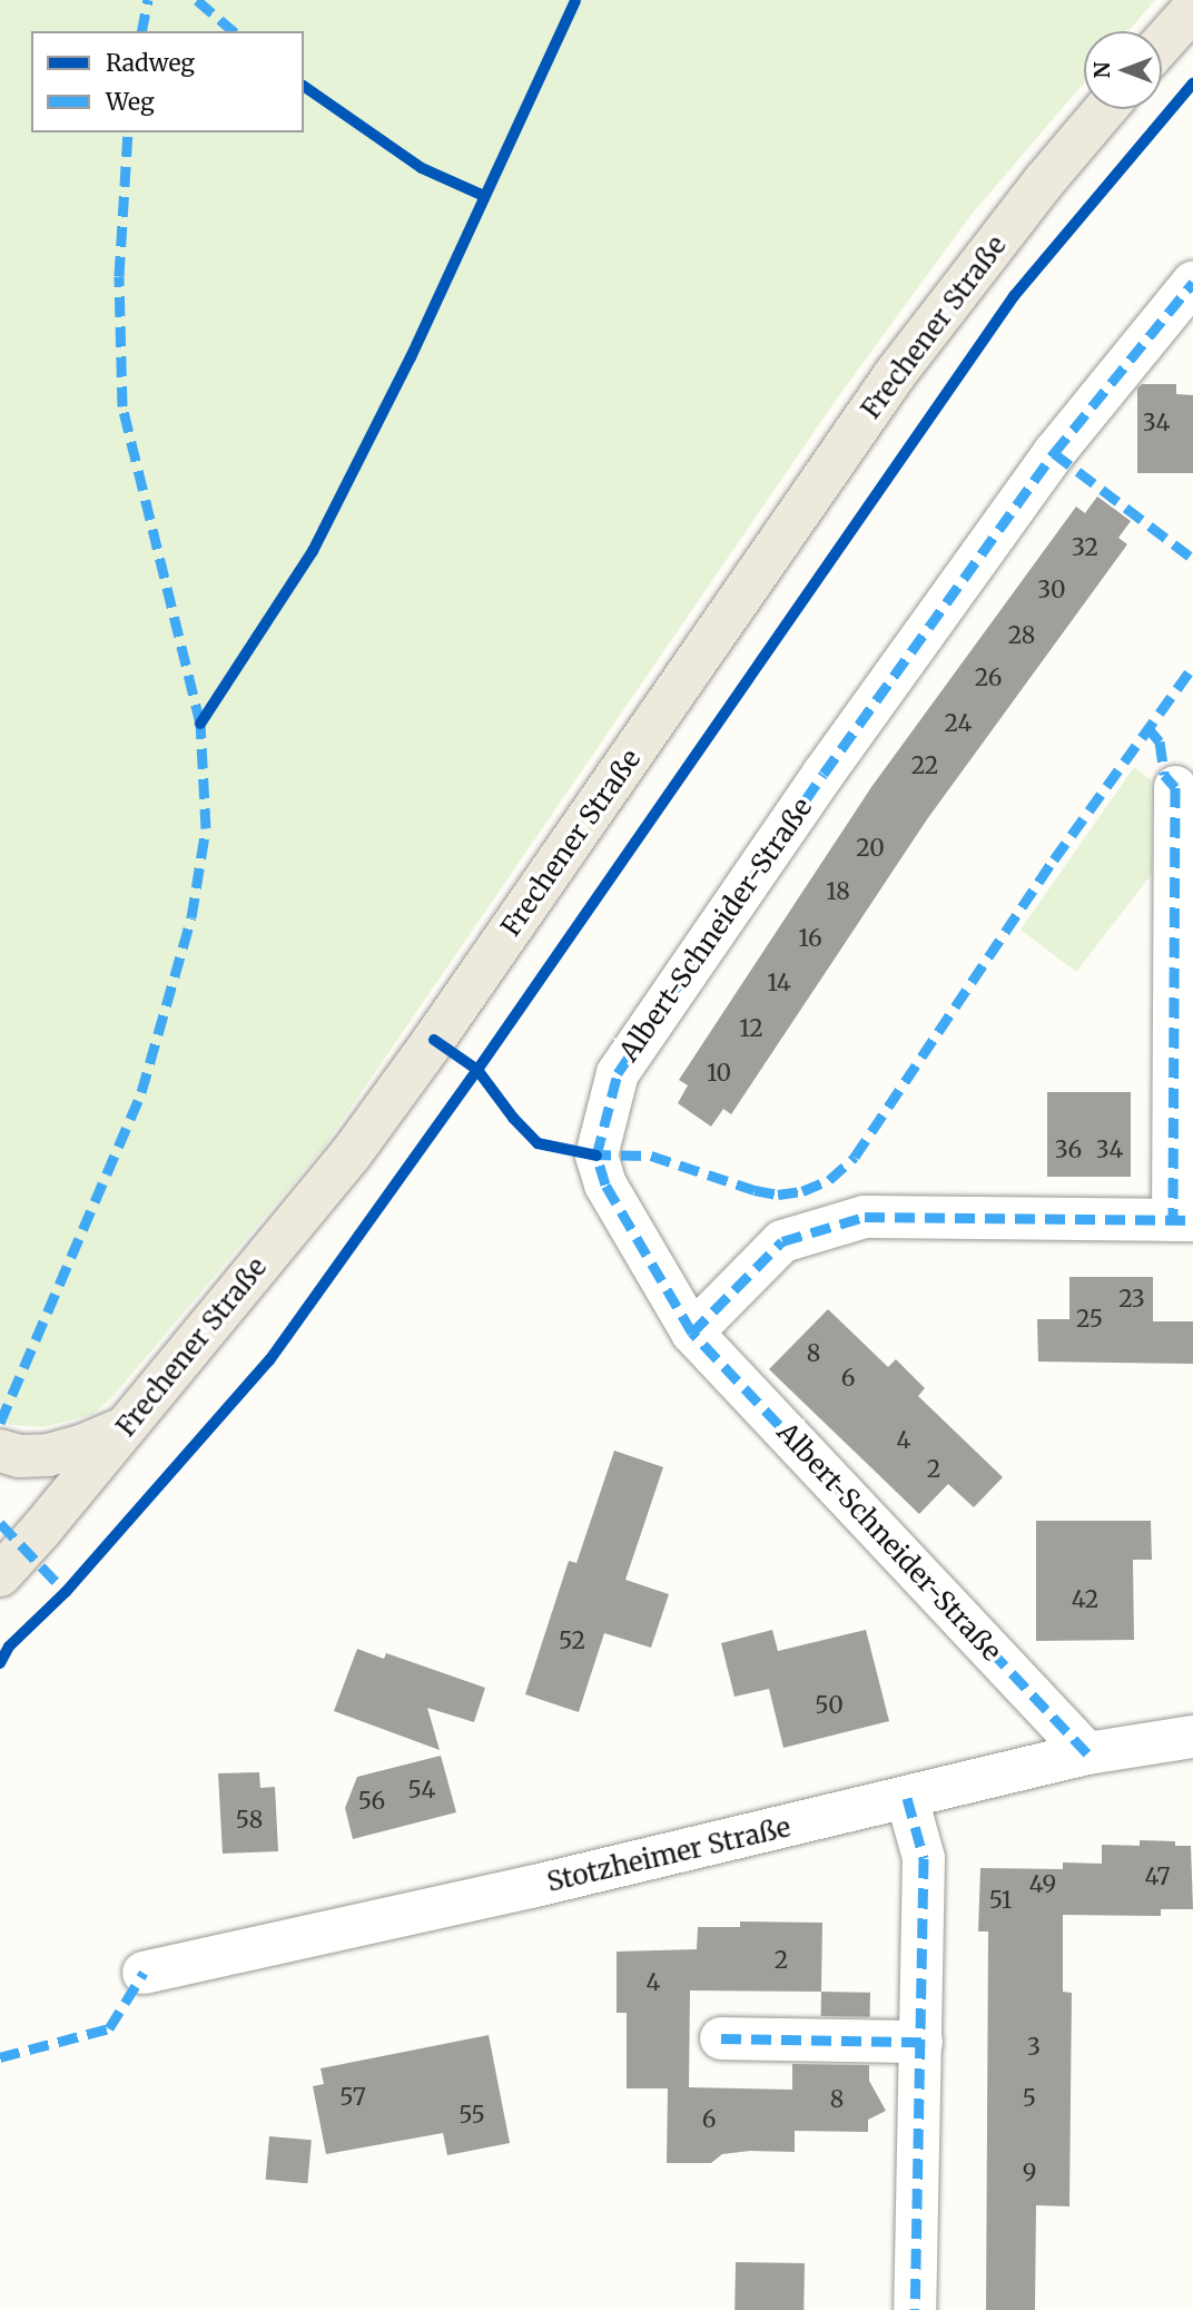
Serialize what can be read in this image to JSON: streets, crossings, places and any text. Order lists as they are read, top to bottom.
{
  "streets": {
    "main road": ["Frechener Straße"],
    "street": ["Albert-Schneider-Straße", "Stotzheimer Straße"]
  },
  "crossings": [
    ["Albert-Schneider-Straße", "Stotzheimer Straße"]
  ],
  "house_numbers": [
    "34",
    "32",
    "30",
    "28",
    "26",
    "24",
    "22",
    "20",
    "18",
    "16",
    "14",
    "12",
    "10",
    "36",
    "34",
    "23",
    "25",
    "8",
    "6",
    "4",
    "2",
    "42",
    "52",
    "50",
    "54",
    "56",
    "58",
    "47",
    "49",
    "51",
    "2",
    "4",
    "3",
    "57",
    "5",
    "8",
    "55",
    "6",
    "9"
  ],
  "legend": ["Radweg", "Weg"],
  "north": "left"
}
